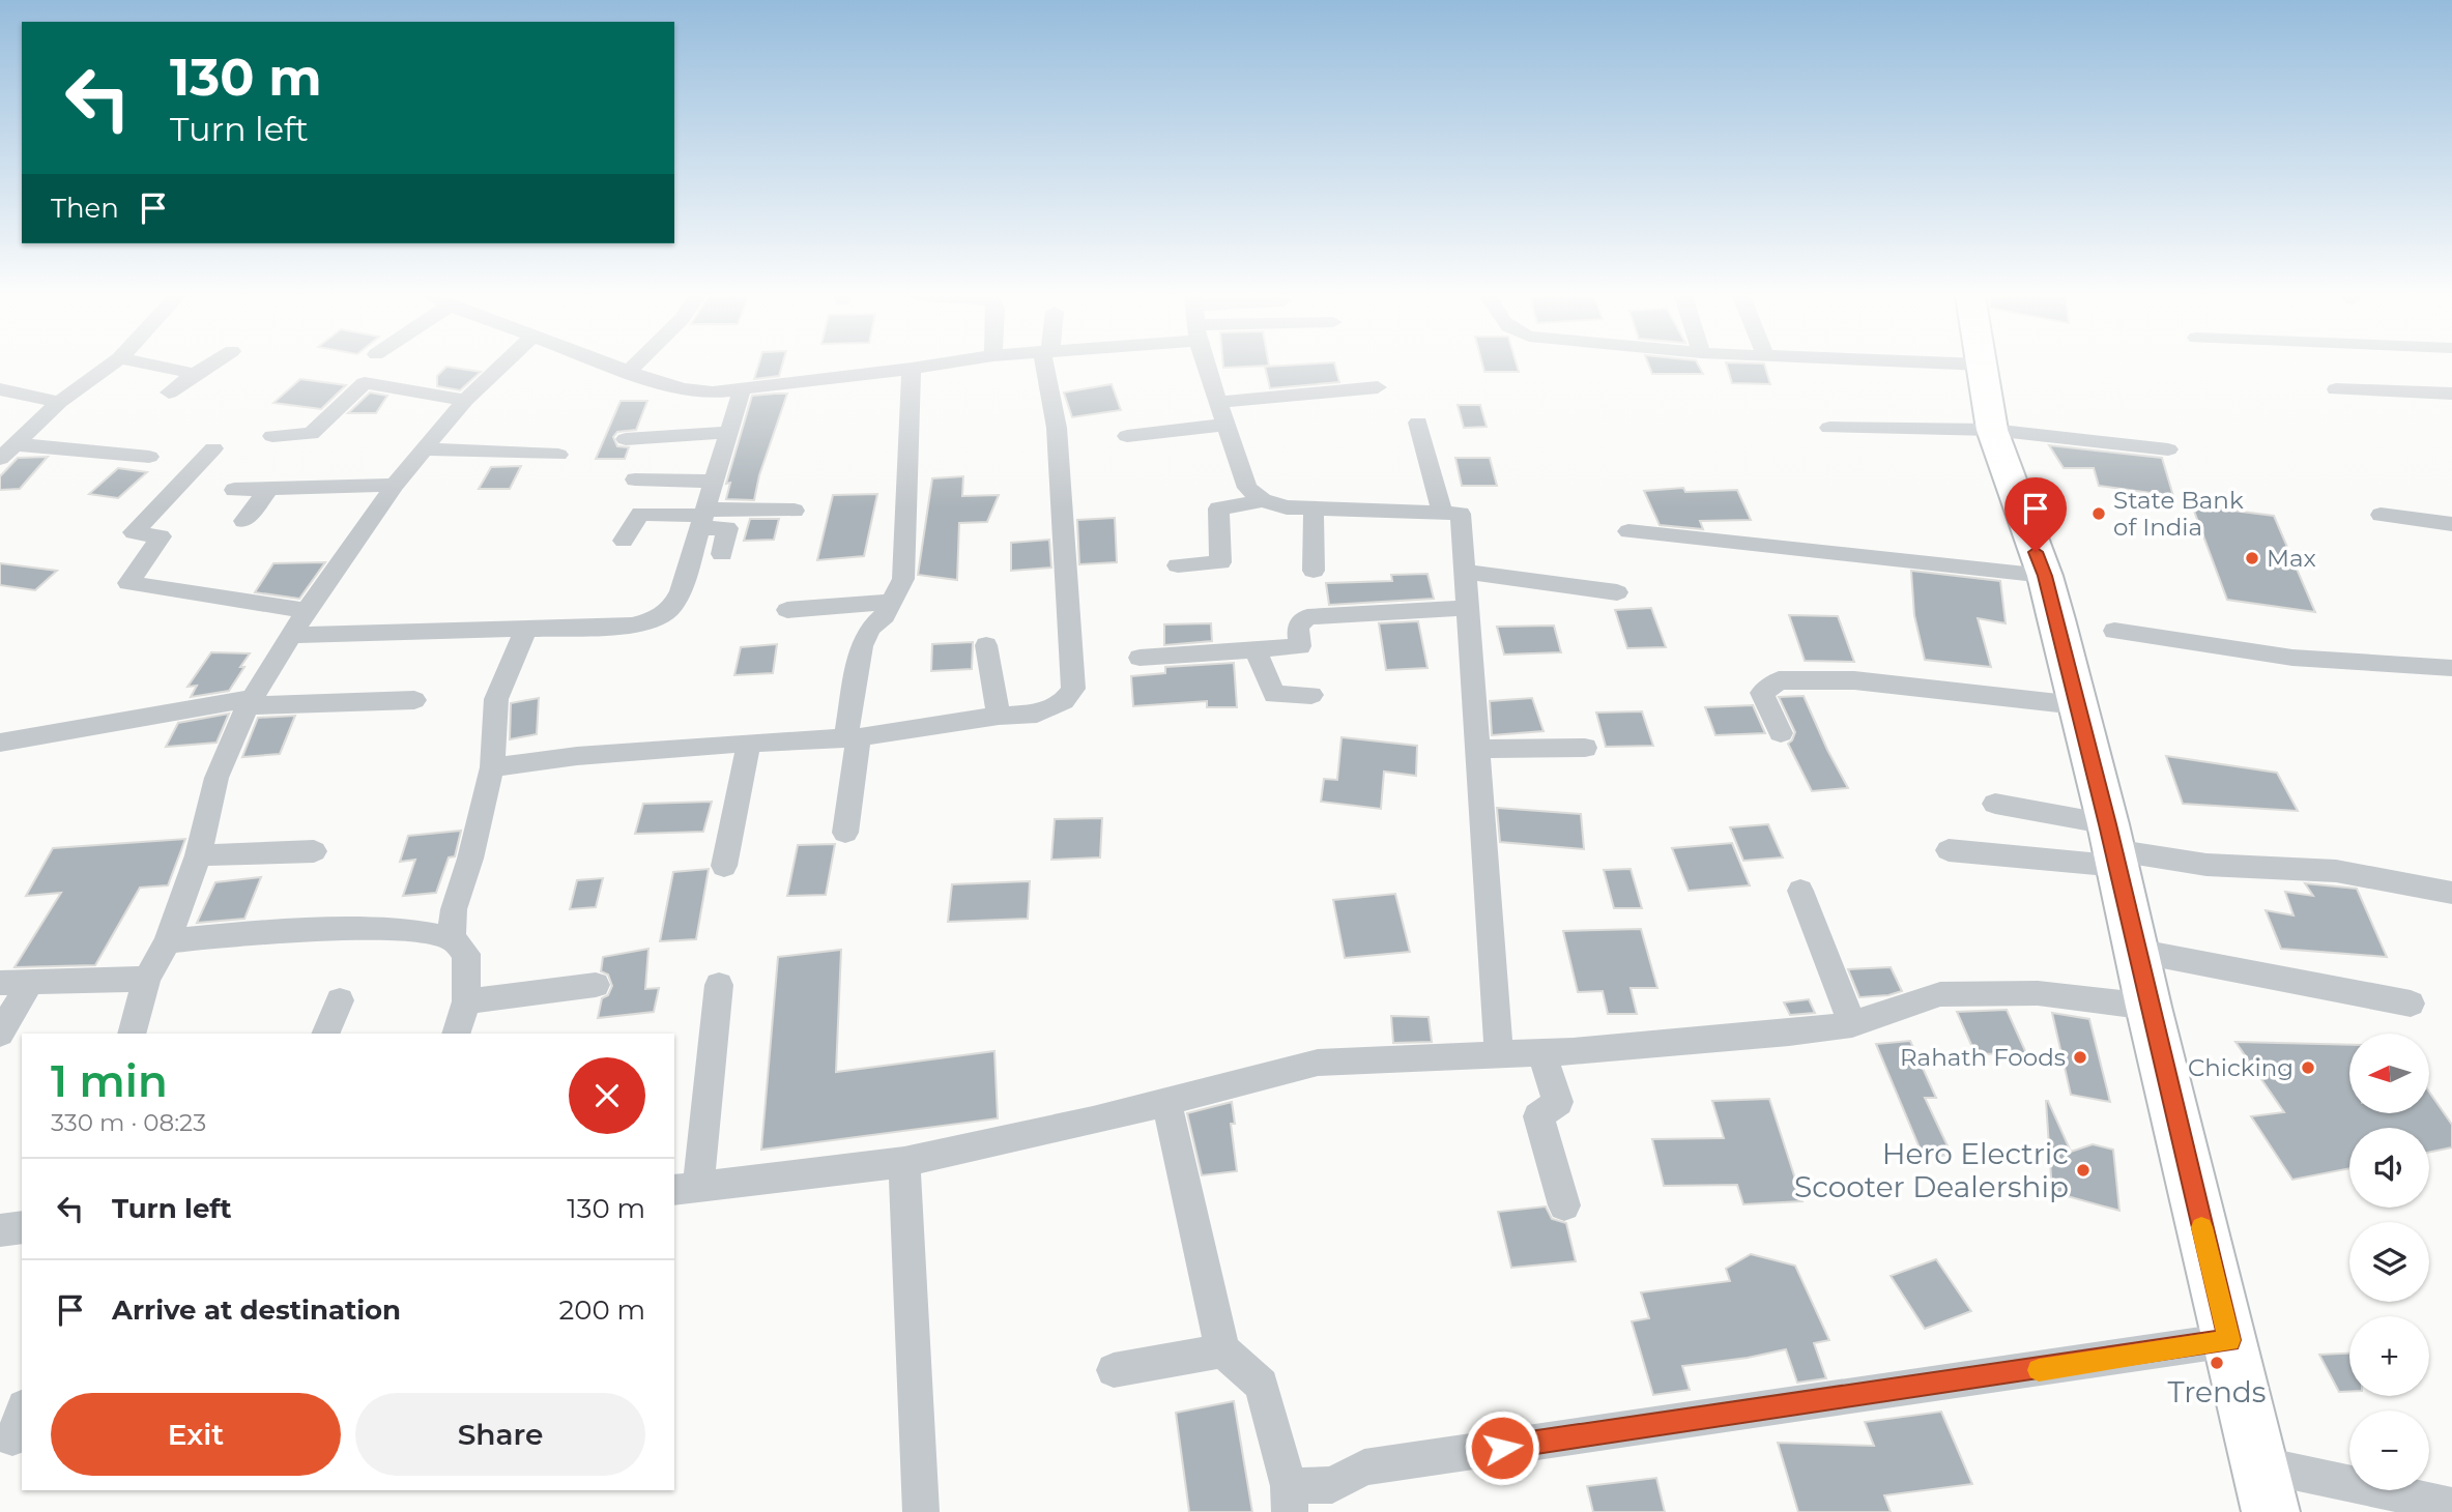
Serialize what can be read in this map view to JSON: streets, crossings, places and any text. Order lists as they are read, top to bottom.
{
  "places": [
    "State Bank of India",
    "Max",
    "Rahath Foods",
    "Chicking",
    "Hero Electric Scooter Dealership",
    "Trends"
  ],
  "north": "left",
  "page": {
    "turn": ["130 m", "Turn left"],
    "then": "Then",
    "map_buttons": ["+", "−"],
    "heading": ["1 min", "330 m · 08:23"],
    "list": [
      {
        "name": "Turn left",
        "value": "130 m"
      },
      {
        "name": "Arrive at destination",
        "value": "200 m"
      }
    ],
    "buttons": ["Exit", "Share"]
  }
}
